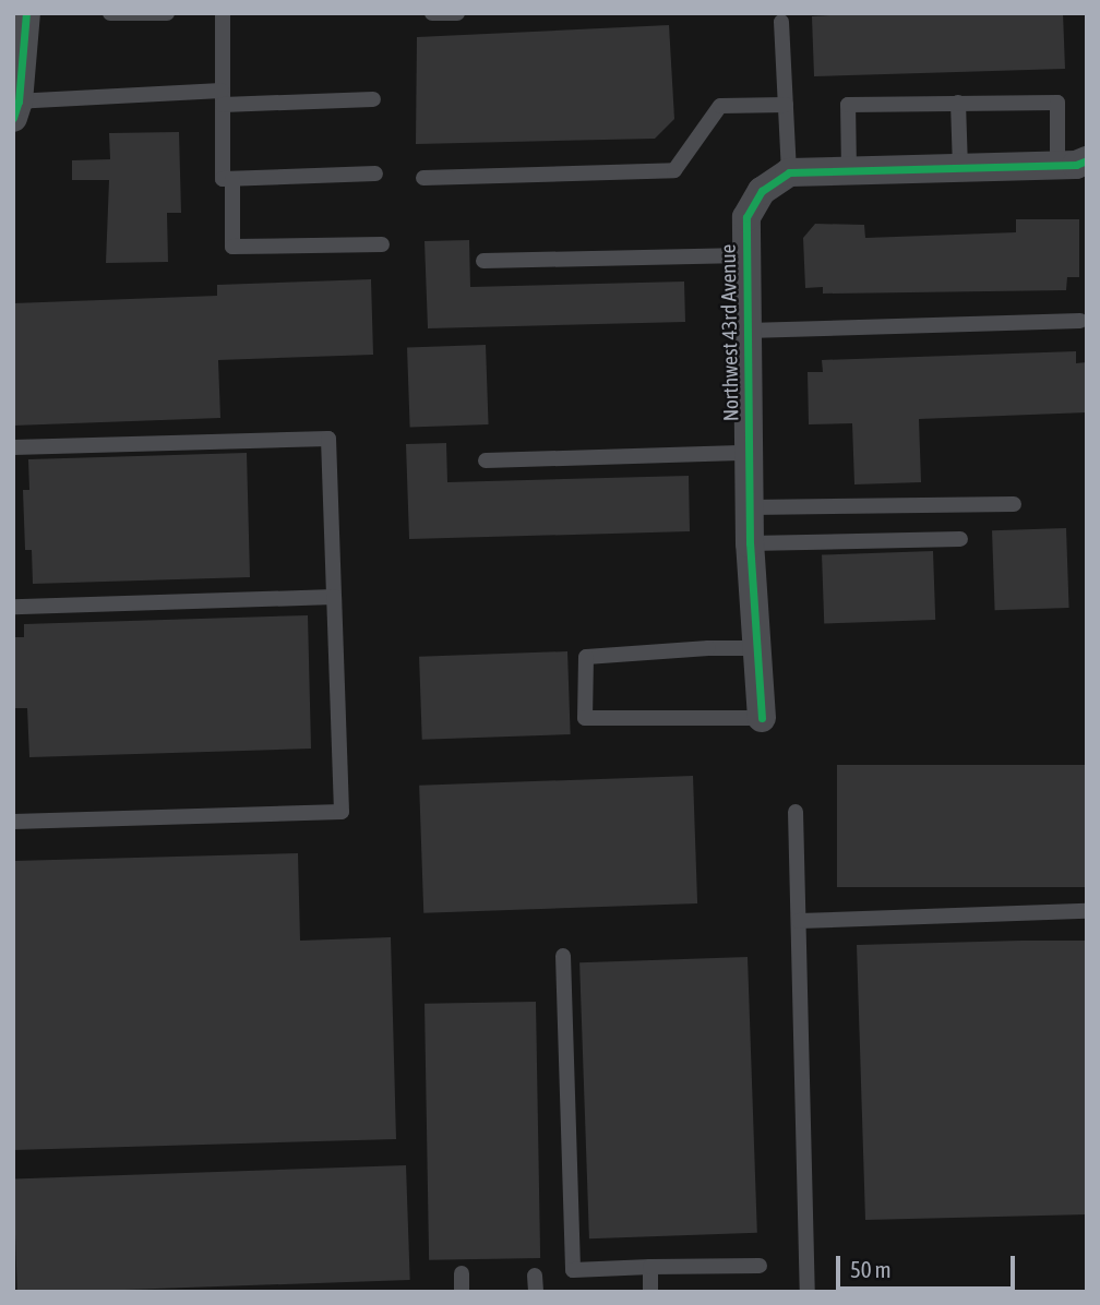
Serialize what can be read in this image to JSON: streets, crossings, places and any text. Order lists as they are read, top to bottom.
{
  "streets": {
    "street": ["Northwest 43rd Avenue"]
  },
  "scale_bar": "50 m"
}
